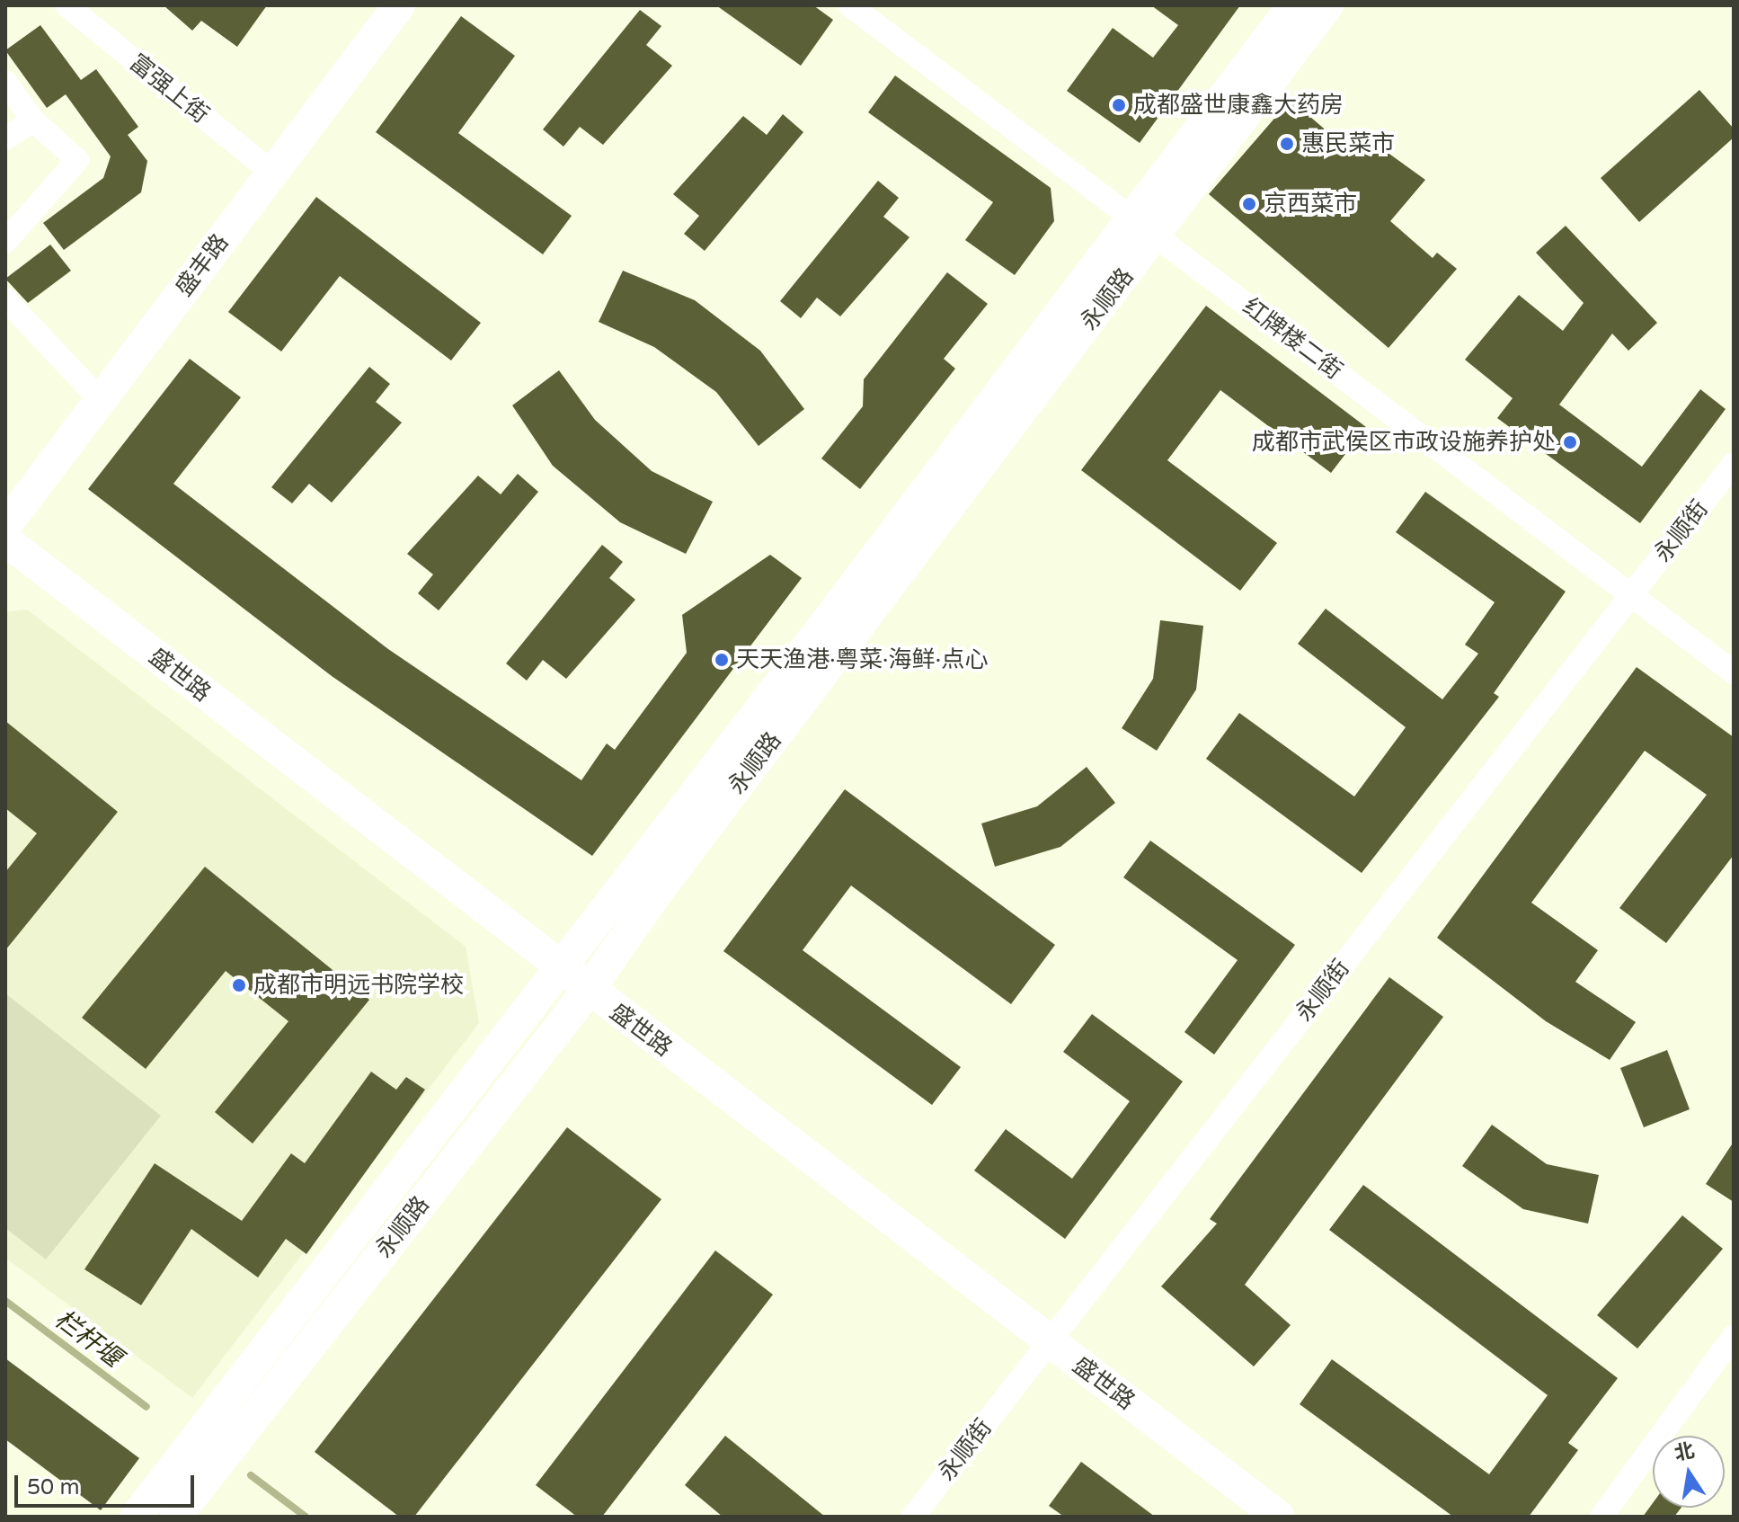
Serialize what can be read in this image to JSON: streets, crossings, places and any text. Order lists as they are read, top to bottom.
{
  "streets": {
    "main road": ["盛丰路", "永顺路", "盛世路"],
    "street": ["富强上街", "红牌楼二街", "永顺街"]
  },
  "crossings": [
    ["富强上街", "盛丰路"],
    ["永顺路", "红牌楼二街"],
    ["永顺路", "盛世路"],
    ["红牌楼二街", "永顺街"],
    ["永顺街", "盛世路"]
  ],
  "water": ["栏杆堰"],
  "places": [
    "成都盛世康鑫大药房",
    "惠民菜市",
    "京西菜市",
    "成都市武侯区市政设施养护处",
    "天天渔港·粤菜·海鲜·点心",
    "成都市明远书院学校"
  ],
  "scale_bar": "50 m",
  "north": "top"
}
